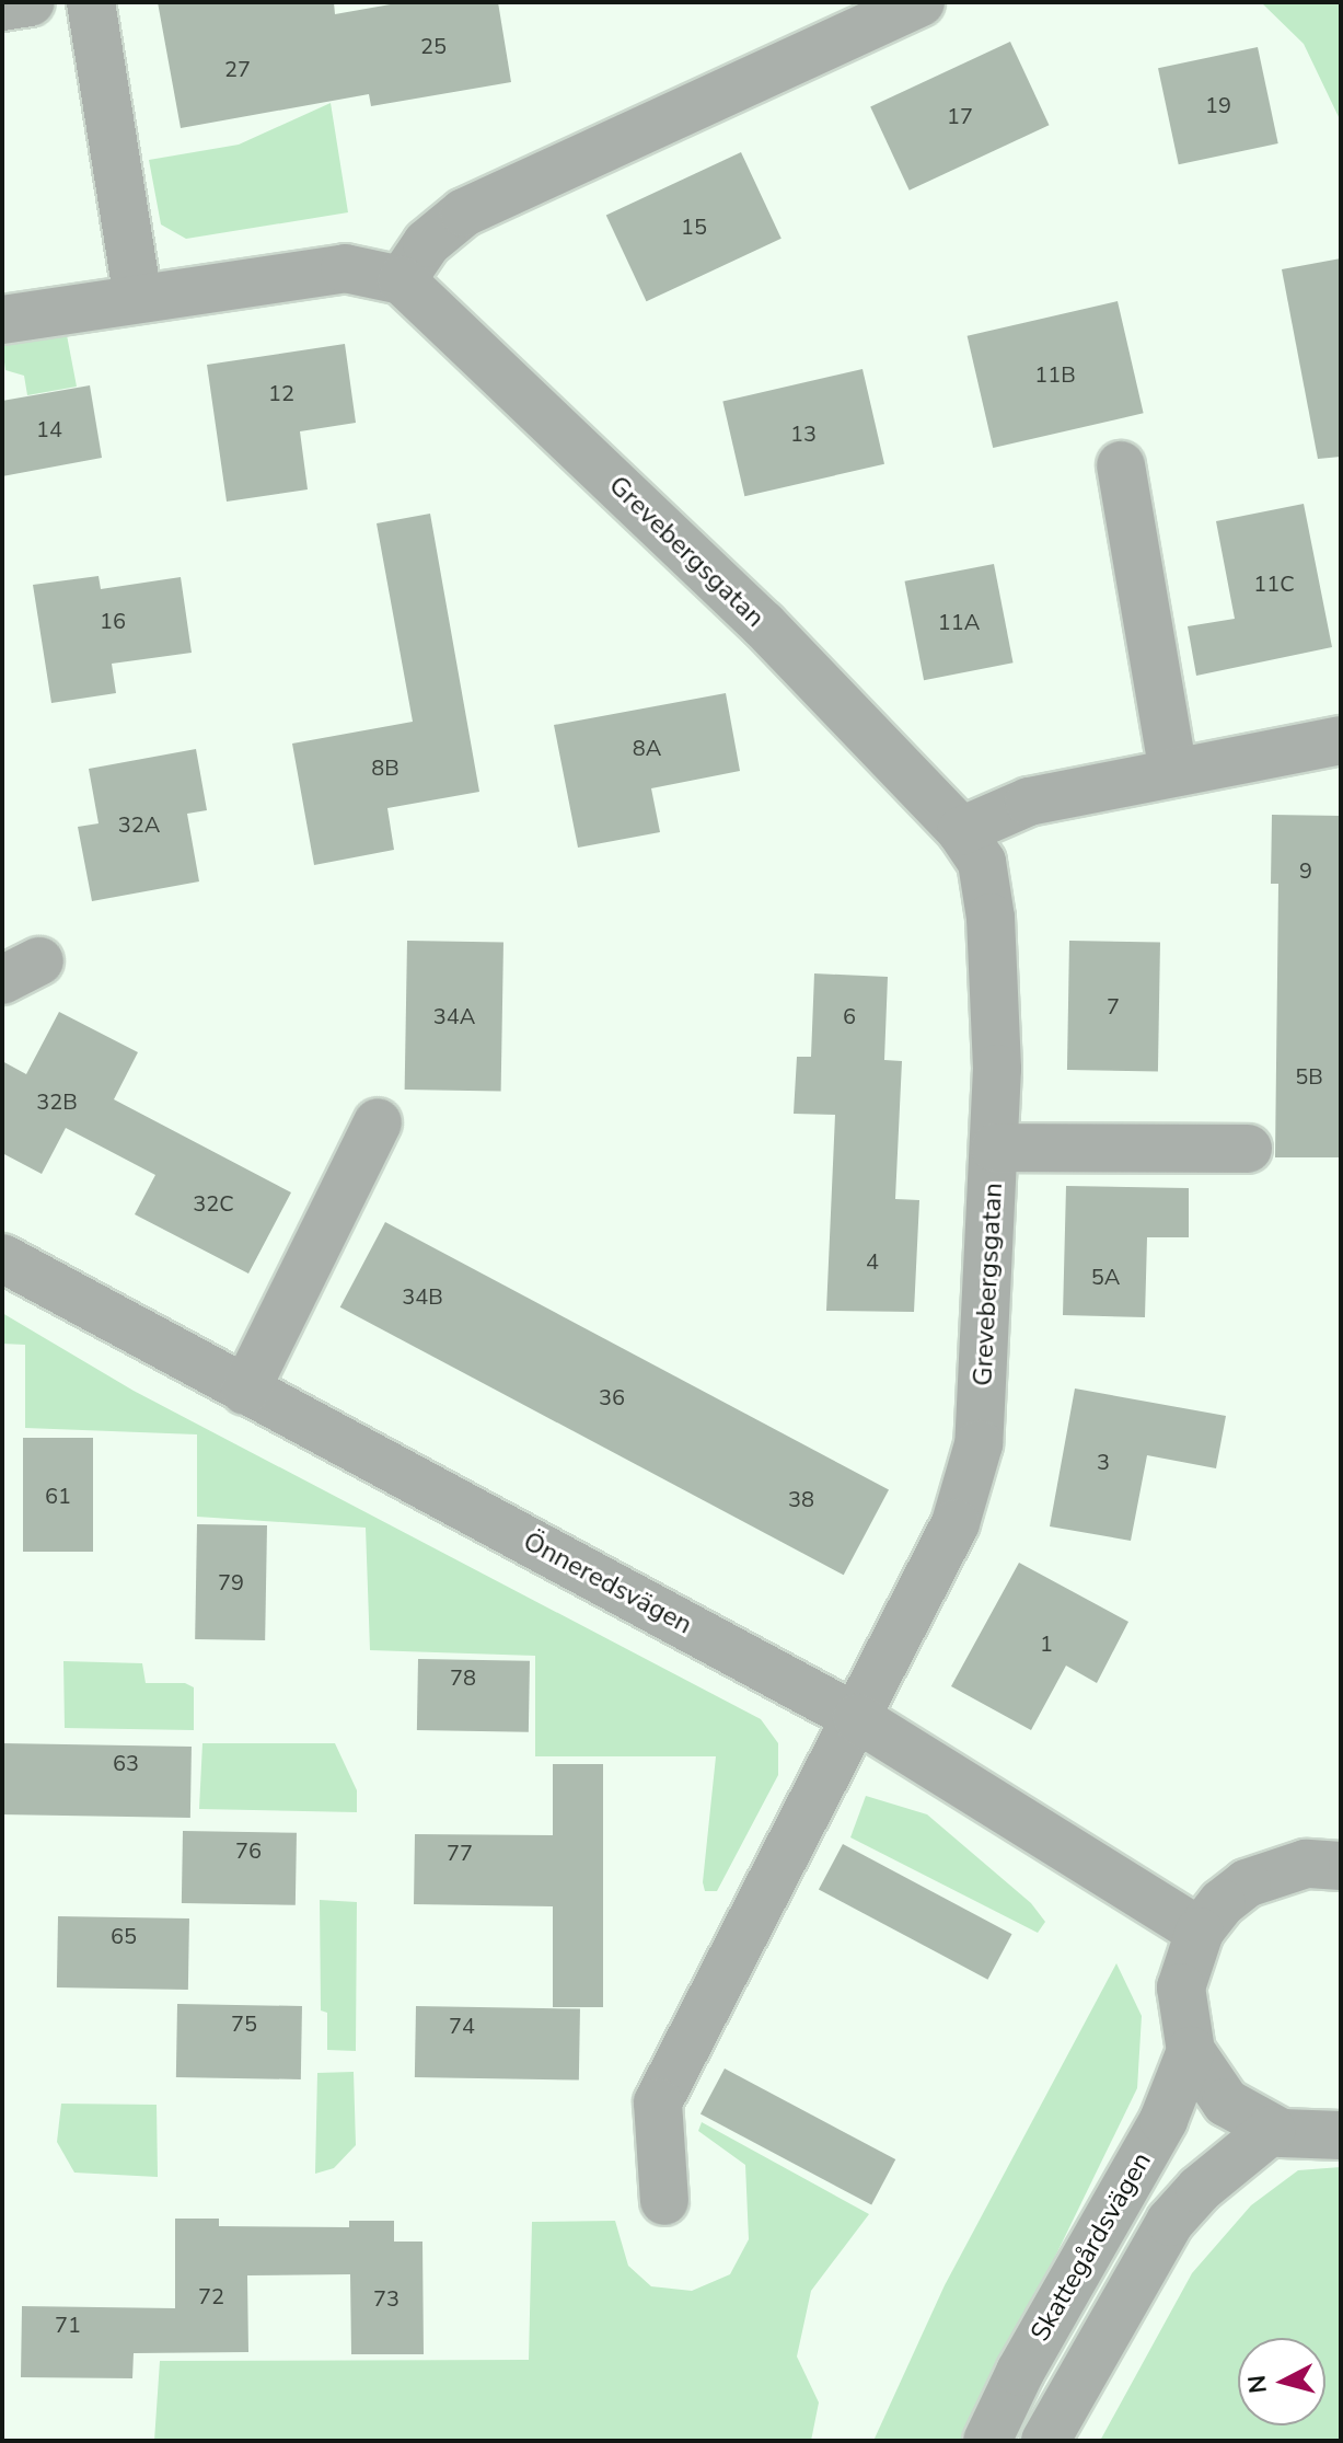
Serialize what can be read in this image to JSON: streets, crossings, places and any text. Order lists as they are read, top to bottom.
{
  "streets": {
    "street": ["Grevebergsgatan", "Önneredsvägen", "Skattegårdsvägen"]
  },
  "crossings": [
    ["Grevebergsgatan", "Önneredsvägen"]
  ],
  "house_numbers": [
    "25",
    "27",
    "19",
    "17",
    "15",
    "11B",
    "12",
    "14",
    "13",
    "11C",
    "16",
    "11A",
    "8A",
    "8B",
    "32A",
    "9",
    "7",
    "34A",
    "6",
    "5B",
    "32B",
    "32C",
    "4",
    "5A",
    "34B",
    "36",
    "3",
    "61",
    "38",
    "79",
    "1",
    "78",
    "63",
    "76",
    "77",
    "65",
    "75",
    "74",
    "72",
    "73",
    "71"
  ],
  "north": "left"
}
